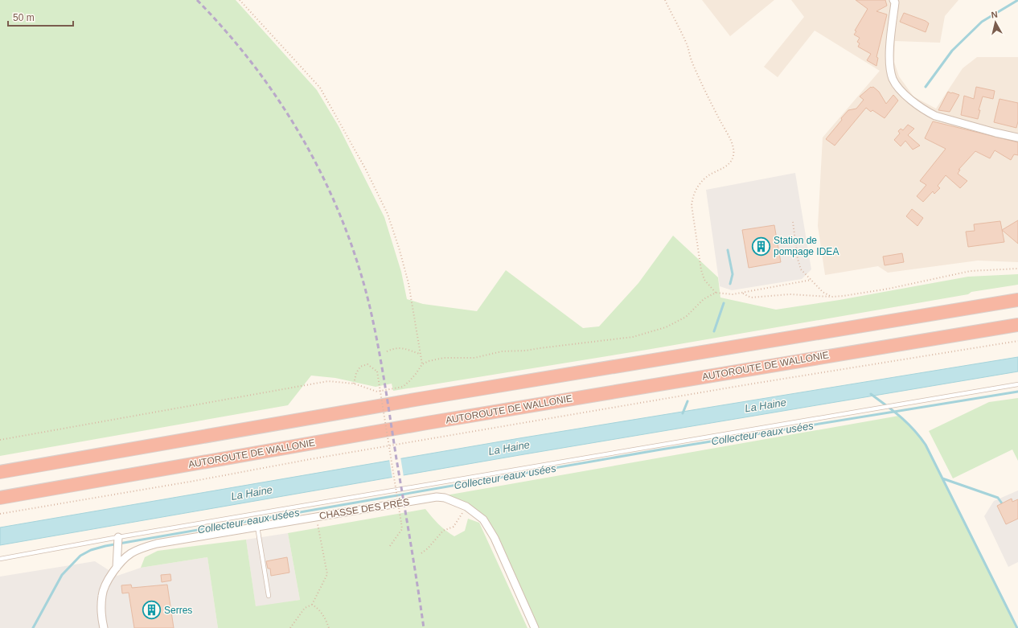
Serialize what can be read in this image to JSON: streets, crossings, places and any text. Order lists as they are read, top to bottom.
{
  "streets": {
    "highway": ["AUTOROUTE DE WALLONIE"],
    "street": ["CHASSE DES PRÉS"]
  },
  "water": ["La Haine", "Collecteur eaux usées"],
  "places": {
    "building": ["Station de pompage IDEA", "Serres"]
  },
  "scale_bar": "50 m",
  "north": "top"
}
